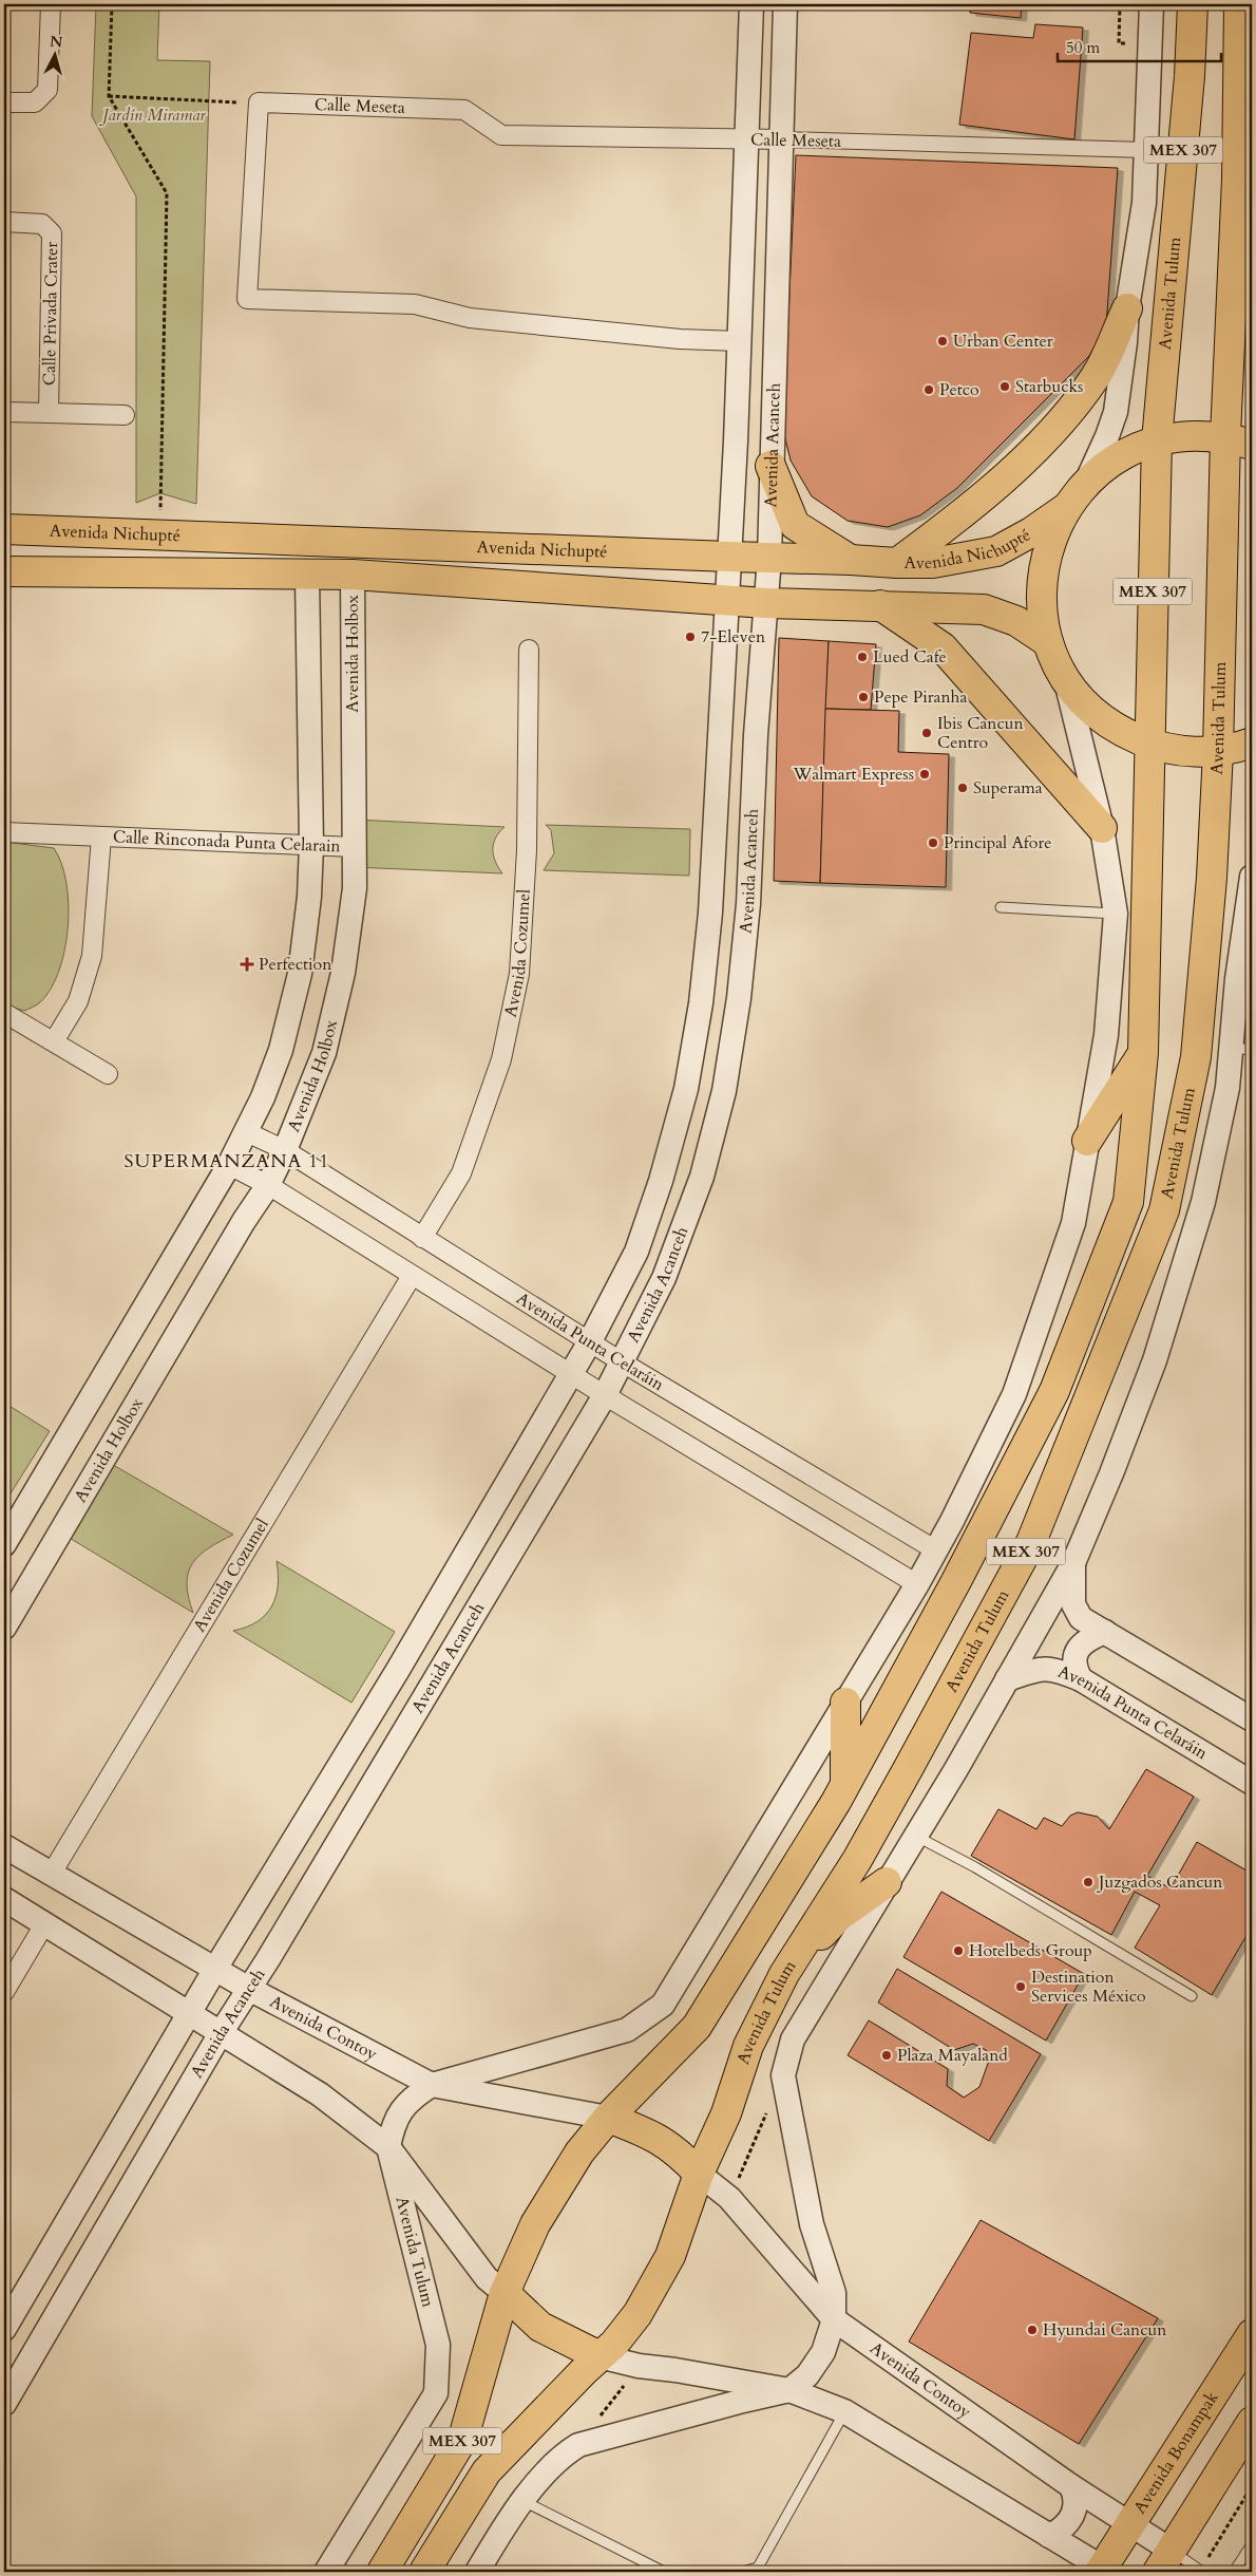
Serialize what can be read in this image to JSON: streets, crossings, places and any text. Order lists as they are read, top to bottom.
{
  "streets": {
    "main road": [
      "MEX 307",
      "Avenida Tulum",
      "Avenida Nichupté",
      "Avenida Bonampak"
    ],
    "street": [
      "Calle Meseta",
      "Calle Privada Crater",
      "Avenida Acanceh",
      "Avenida Holbox",
      "Calle Rinconada Punta Celarain",
      "Avenida Cozumel",
      "Avenida Punta Celaráin",
      "Avenida Contoy"
    ]
  },
  "crossings": [
    ["Calle Meseta", "Avenida Tulum"],
    ["Calle Meseta", "Avenida Acanceh"],
    ["MEX 307", "Avenida Tulum"],
    ["Avenida Tulum", "Avenida Punta Celaráin"],
    ["Avenida Tulum", "Avenida Contoy"],
    ["Avenida Acanceh", "Avenida Nichupté"],
    ["Avenida Acanceh", "Avenida Punta Celaráin"],
    ["Avenida Acanceh", "Avenida Contoy"],
    ["Avenida Holbox", "Calle Rinconada Punta Celarain"],
    ["Avenida Holbox", "Avenida Punta Celaráin"],
    ["Avenida Cozumel", "Avenida Punta Celaráin"],
    ["Avenida Cozumel", "Avenida Contoy"],
    ["Avenida Contoy", "Avenida Bonampak"]
  ],
  "districts": ["SUPERMANZANA 11"],
  "parks": ["Jardín Miramar"],
  "places": {
    "other": [
      "Urban Center",
      "Starbucks",
      "Petco",
      "7-Eleven",
      "Lued Cafe",
      "Pepe Piranha",
      "Ibis Cancun Centro",
      "Walmart Express",
      "Superama",
      "Principal Afore",
      "Juzgados Cancun",
      "Hotelbeds Group",
      "Destination Services México",
      "Plaza Mayaland",
      "Hyundai Cancun"
    ],
    "health": ["Perfection"]
  },
  "scale_bar": "50 m",
  "north": "top"
}
